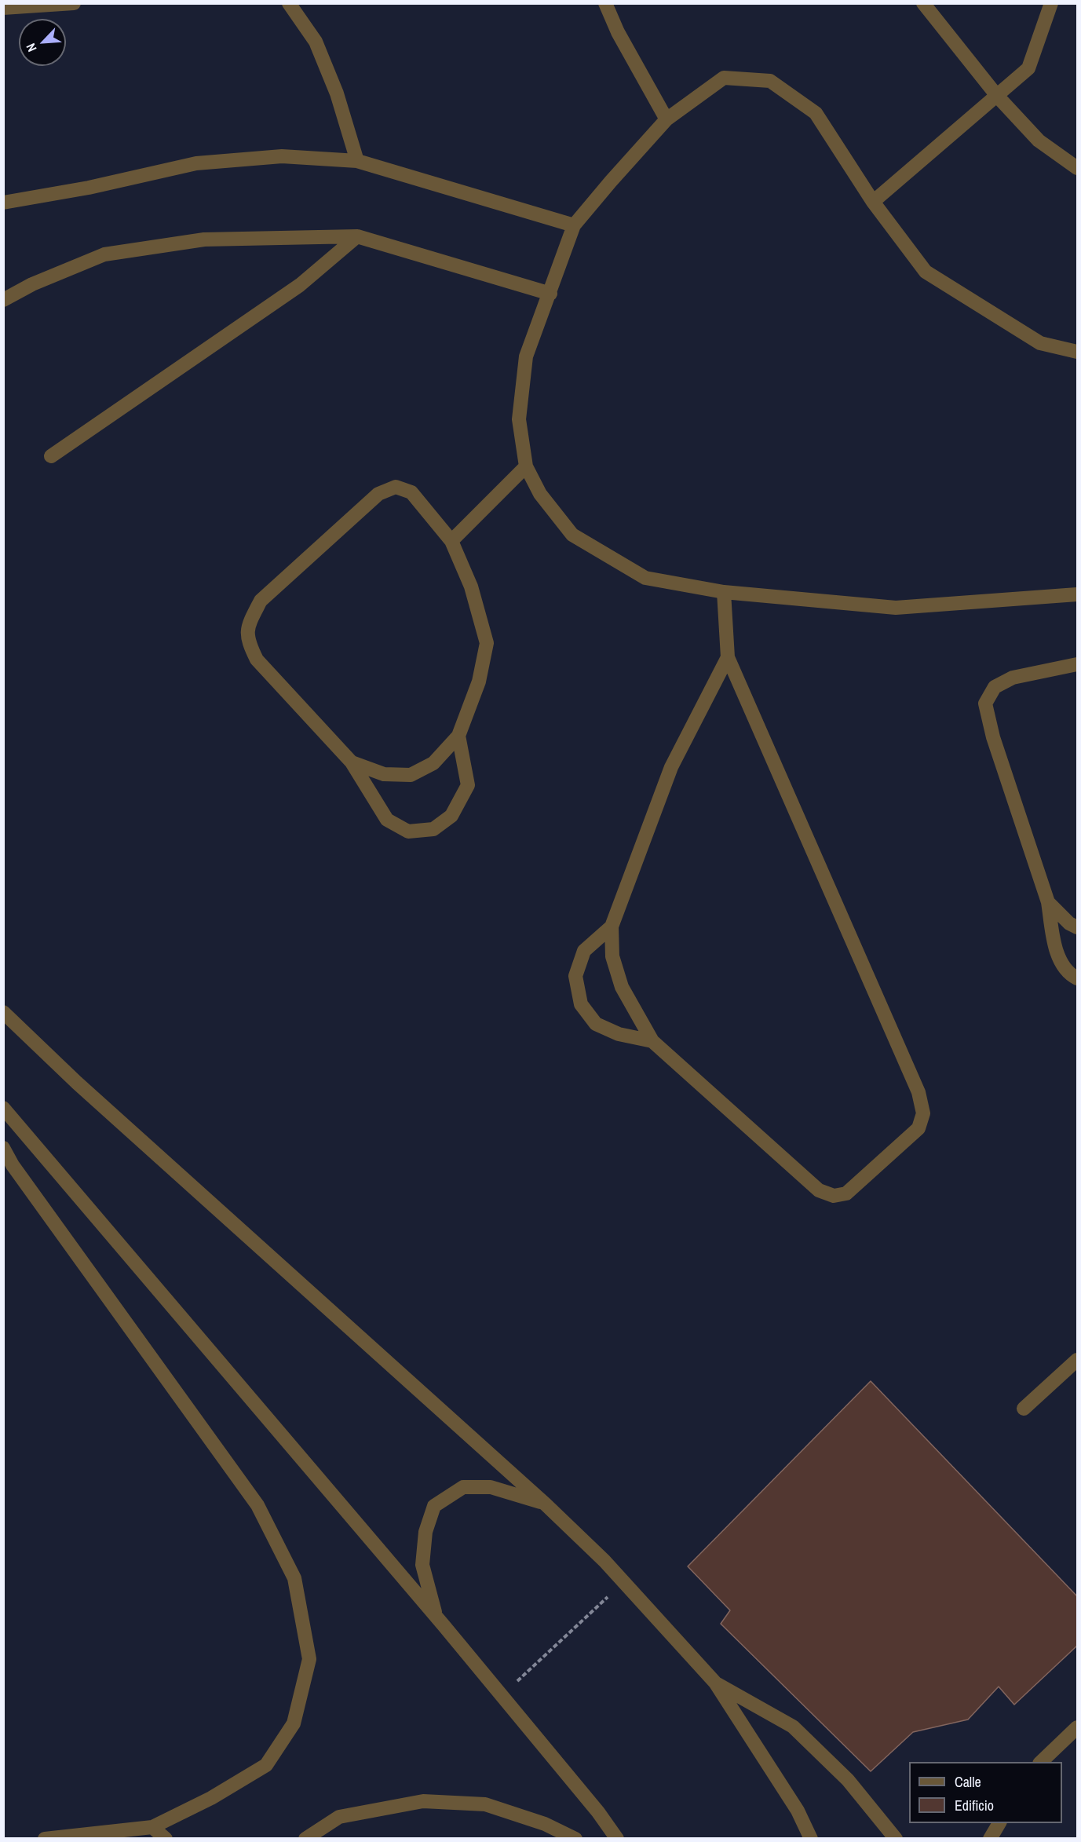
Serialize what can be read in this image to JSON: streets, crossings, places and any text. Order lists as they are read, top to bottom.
{
  "legend": ["Calle", "Edificio"],
  "north": "bottom left"
}
